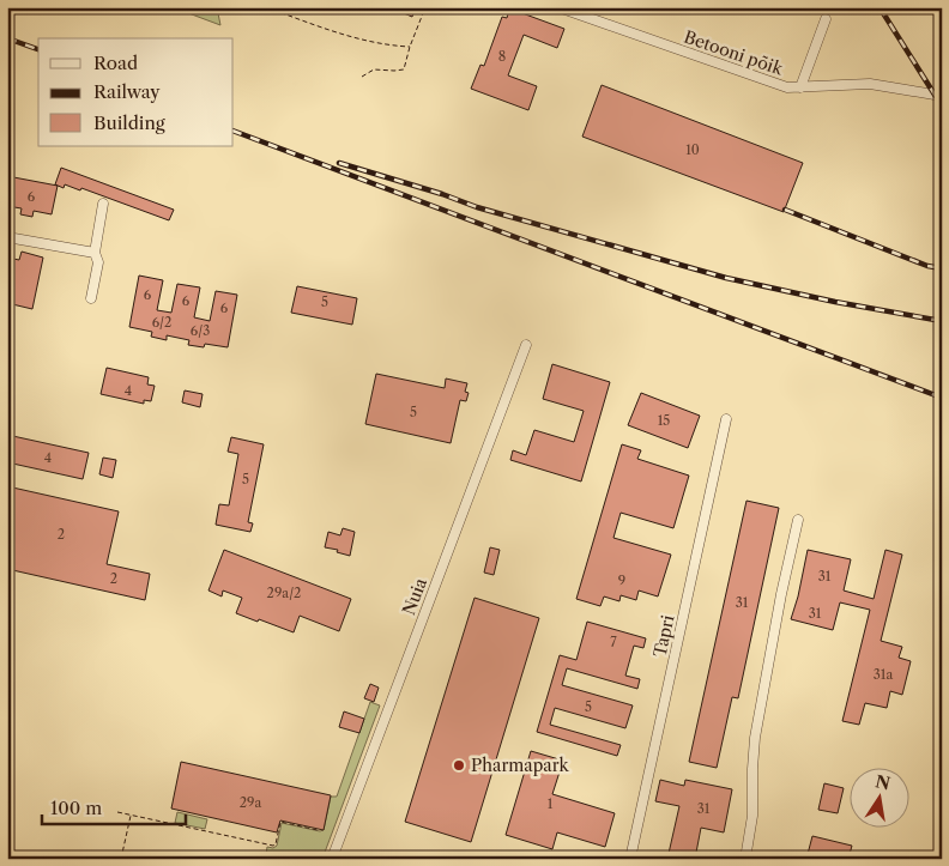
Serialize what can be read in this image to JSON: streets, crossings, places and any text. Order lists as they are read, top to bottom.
{
  "streets": {
    "street": ["Betooni põik", "Nuia", "Tapri"]
  },
  "places": ["Pharmapark"],
  "house_numbers": [
    "8",
    "10",
    "6",
    "6",
    "6",
    "5",
    "6",
    "6/2",
    "6/3",
    "4",
    "5",
    "15",
    "4",
    "5",
    "2",
    "31",
    "2",
    "9",
    "29a/2",
    "31",
    "31",
    "7",
    "31a",
    "5",
    "29a",
    "1",
    "31"
  ],
  "legend": ["Road", "Railway", "Building"],
  "scale_bar": "100 m",
  "north": "top"
}
